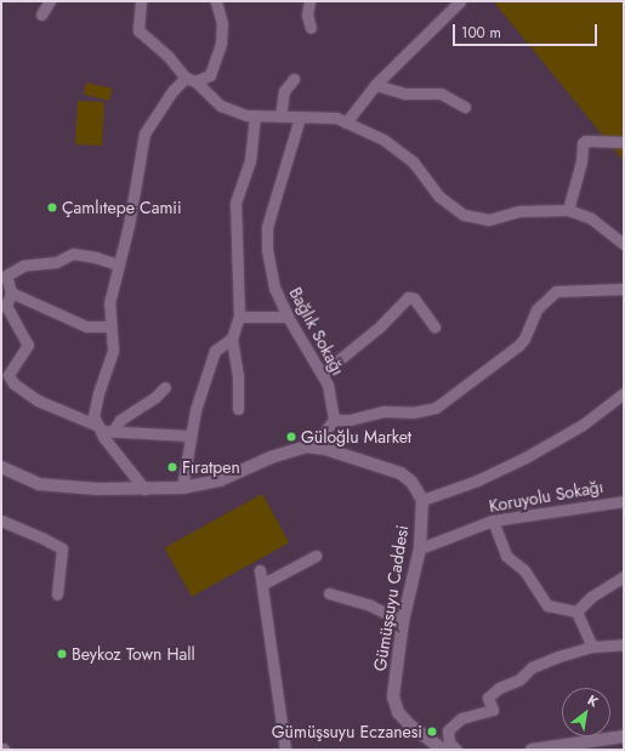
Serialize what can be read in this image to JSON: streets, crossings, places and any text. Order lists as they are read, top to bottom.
{
  "streets": {
    "street": ["Bağlık Sokağı", "Koruyolu Sokağı", "Gümüşsuyu Caddesi"]
  },
  "crossings": [
    ["Koruyolu Sokağı", "Gümüşsuyu Caddesi"]
  ],
  "places": [
    "Çamlıtepe Camii",
    "Güloğlu Market",
    "Fıratpen",
    "Beykoz Town Hall",
    "Gümüşsuyu Eczanesi"
  ],
  "scale_bar": "100 m",
  "north": "top right"
}
